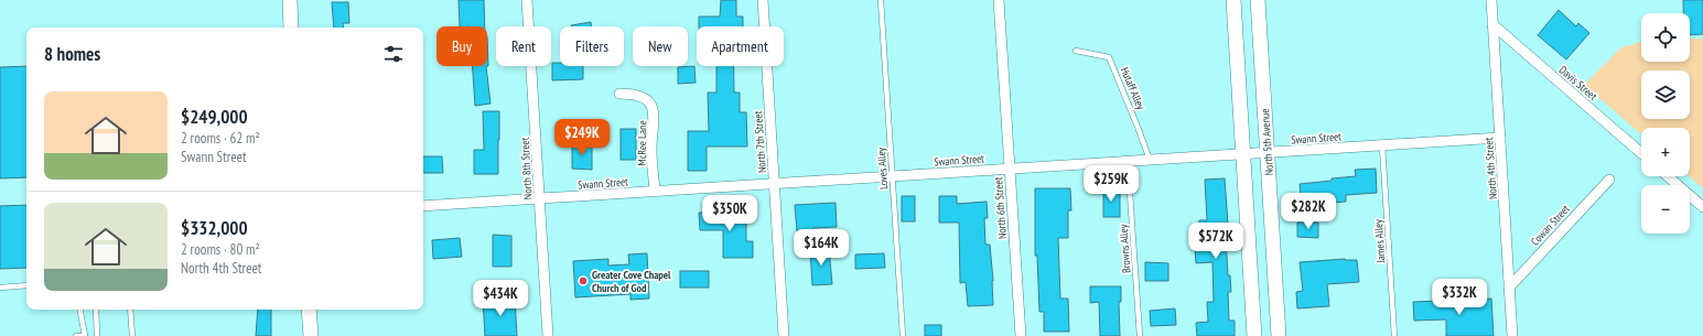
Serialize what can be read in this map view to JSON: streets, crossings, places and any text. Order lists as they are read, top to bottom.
{
  "streets": {
    "street": [
      "Davis Street",
      "Swann Street",
      "North 7th Street",
      "North 5th Avenue",
      "McRee Lane",
      "North 8th Street",
      "North 4th Street",
      "North 6th Street",
      "Cowan Street"
    ],
    "lane": [
      "Hutaff Alley",
      "Loves Alley",
      "James Alley",
      "Browns Alley"
    ]
  },
  "crossings": [
    ["Davis Street", "North 4th Street"],
    ["Hutaff Alley", "Swann Street"],
    ["Swann Street", "North 7th Street"],
    ["Swann Street", "North 5th Avenue"],
    ["Swann Street", "McRee Lane"],
    ["Swann Street", "North 8th Street"],
    ["Swann Street", "Loves Alley"],
    ["Swann Street", "North 4th Street"],
    ["Swann Street", "North 6th Street"],
    ["Swann Street", "James Alley"],
    ["Swann Street", "Browns Alley"],
    ["North 4th Street", "Cowan Street"]
  ],
  "places": ["Greater Cove Chapel Church of God"],
  "page": {
    "map_buttons": ["+", "−"],
    "chip": [
      "Buy",
      "Rent",
      "Filters",
      "New",
      "Apartment"
    ],
    "heading": "8 homes",
    "list": [
      {
        "name": "$249,000",
        "note": "2 rooms · 62 m² · Swann Street"
      },
      {
        "name": "$332,000",
        "note": "2 rooms · 80 m² · North 4th Street"
      }
    ],
    "price": [
      "$249K",
      "$259K",
      "$282K",
      "$350K",
      "$572K",
      "$164K",
      "$332K",
      "$434K"
    ]
  }
}
